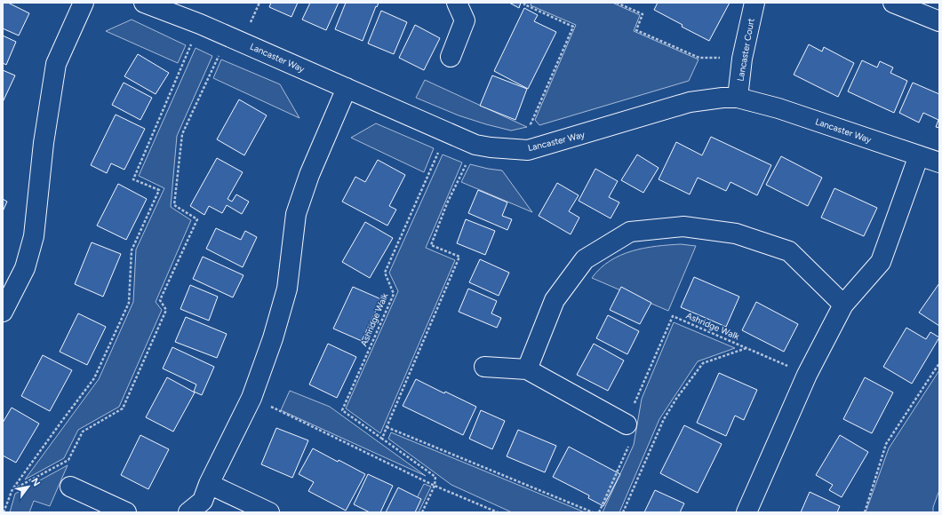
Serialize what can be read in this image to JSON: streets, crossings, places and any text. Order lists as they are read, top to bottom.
{
  "streets": {
    "street": ["Lancaster Court", "Lancaster Way"],
    "path": ["Ashridge Walk"]
  },
  "crossings": [
    ["Lancaster Court", "Lancaster Way"],
    ["Lancaster Way", "Ashridge Walk"]
  ],
  "north": "top right"
}
